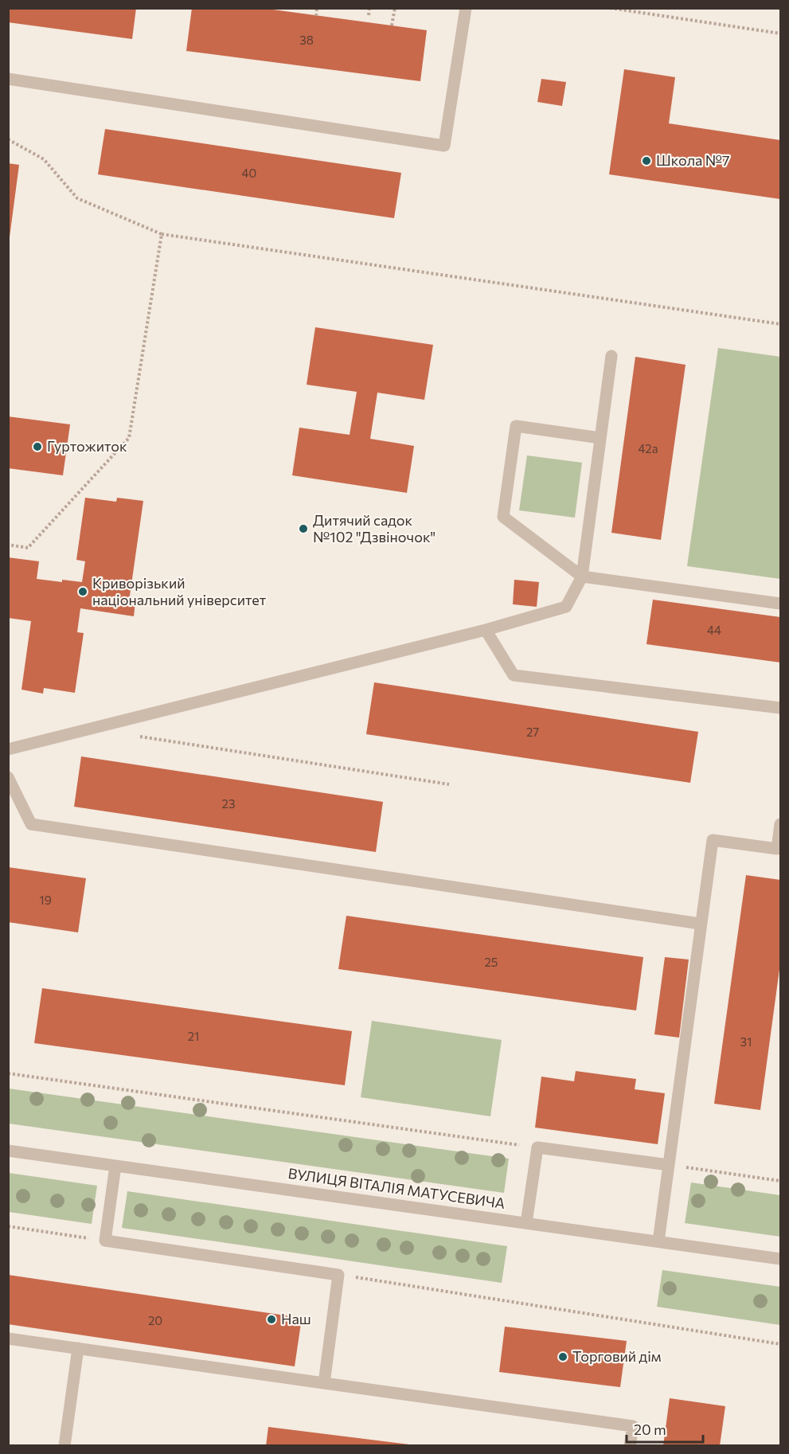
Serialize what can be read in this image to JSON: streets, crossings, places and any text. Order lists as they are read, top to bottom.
{
  "streets": {
    "street": ["ВУЛИЦЯ ВІТАЛІЯ МАТУСЕВИЧА"]
  },
  "places": [
    "Школа №7",
    "Гуртожиток",
    "Дитячий садок №102 \"Дзвіночок\"",
    "Криворізький національний університет",
    "Наш",
    "Торговий дім"
  ],
  "house_numbers": [
    "38",
    "40",
    "42а",
    "44",
    "27",
    "23",
    "19",
    "25",
    "21",
    "31",
    "20"
  ],
  "scale_bar": "20 m"
}
